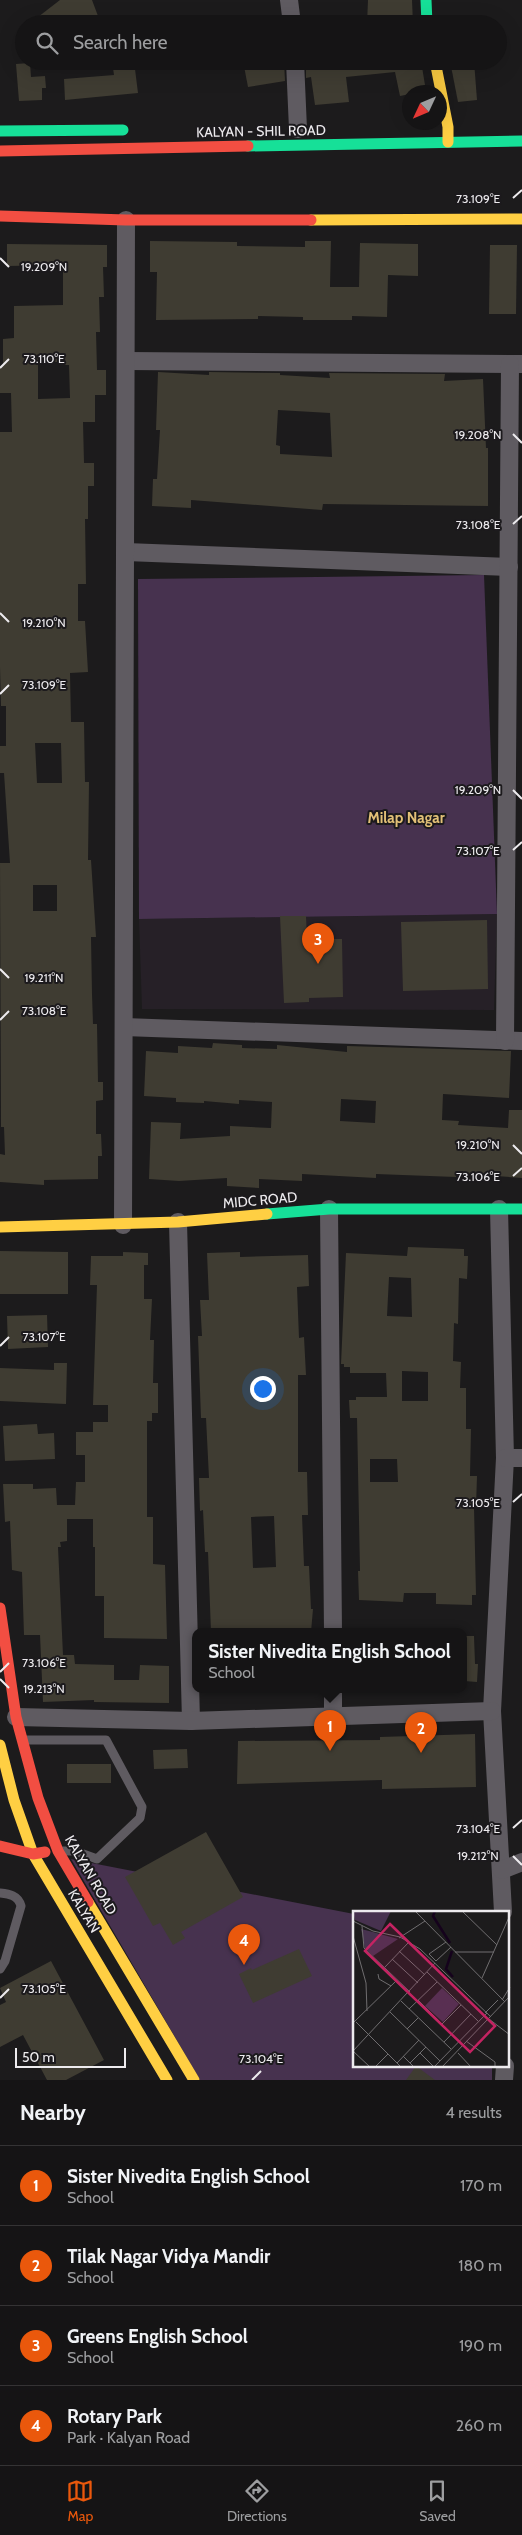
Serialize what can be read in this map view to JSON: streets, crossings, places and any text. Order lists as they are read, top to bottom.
{
  "streets": {
    "main road": [
      "KALYAN - SHIL ROAD",
      "MIDC ROAD",
      "KALYAN ROAD",
      "KALYAN"
    ]
  },
  "districts": ["Milap Nagar"],
  "scale_bar": "50 m",
  "north": "bottom left",
  "page": {
    "search": "Search here",
    "pins": [
      "3",
      "1",
      "2",
      "4"
    ],
    "popup": ["Sister Nivedita English School", "School"],
    "scale": "50 m",
    "heading": ["Nearby", "4 results"],
    "list": [
      {
        "mark": "1",
        "name": "Sister Nivedita English School",
        "note": "School",
        "value": "170 m"
      },
      {
        "mark": "2",
        "name": "Tilak Nagar Vidya Mandir",
        "note": "School",
        "value": "180 m"
      },
      {
        "mark": "3",
        "name": "Greens English School",
        "note": "School",
        "value": "190 m"
      },
      {
        "mark": "4",
        "name": "Rotary Park",
        "note": "Park · Kalyan Road",
        "value": "260 m"
      }
    ],
    "nav": ["Map", "Directions", "Saved"]
  },
  "coordinates": [
    "73.109°E",
    "19.209°N",
    "73.110°E",
    "19.208°N",
    "73.108°E",
    "19.210°N",
    "73.107°E",
    "19.211°N",
    "73.106°E",
    "73.105°E",
    "19.213°N",
    "73.104°E",
    "19.212°N"
  ]
}
